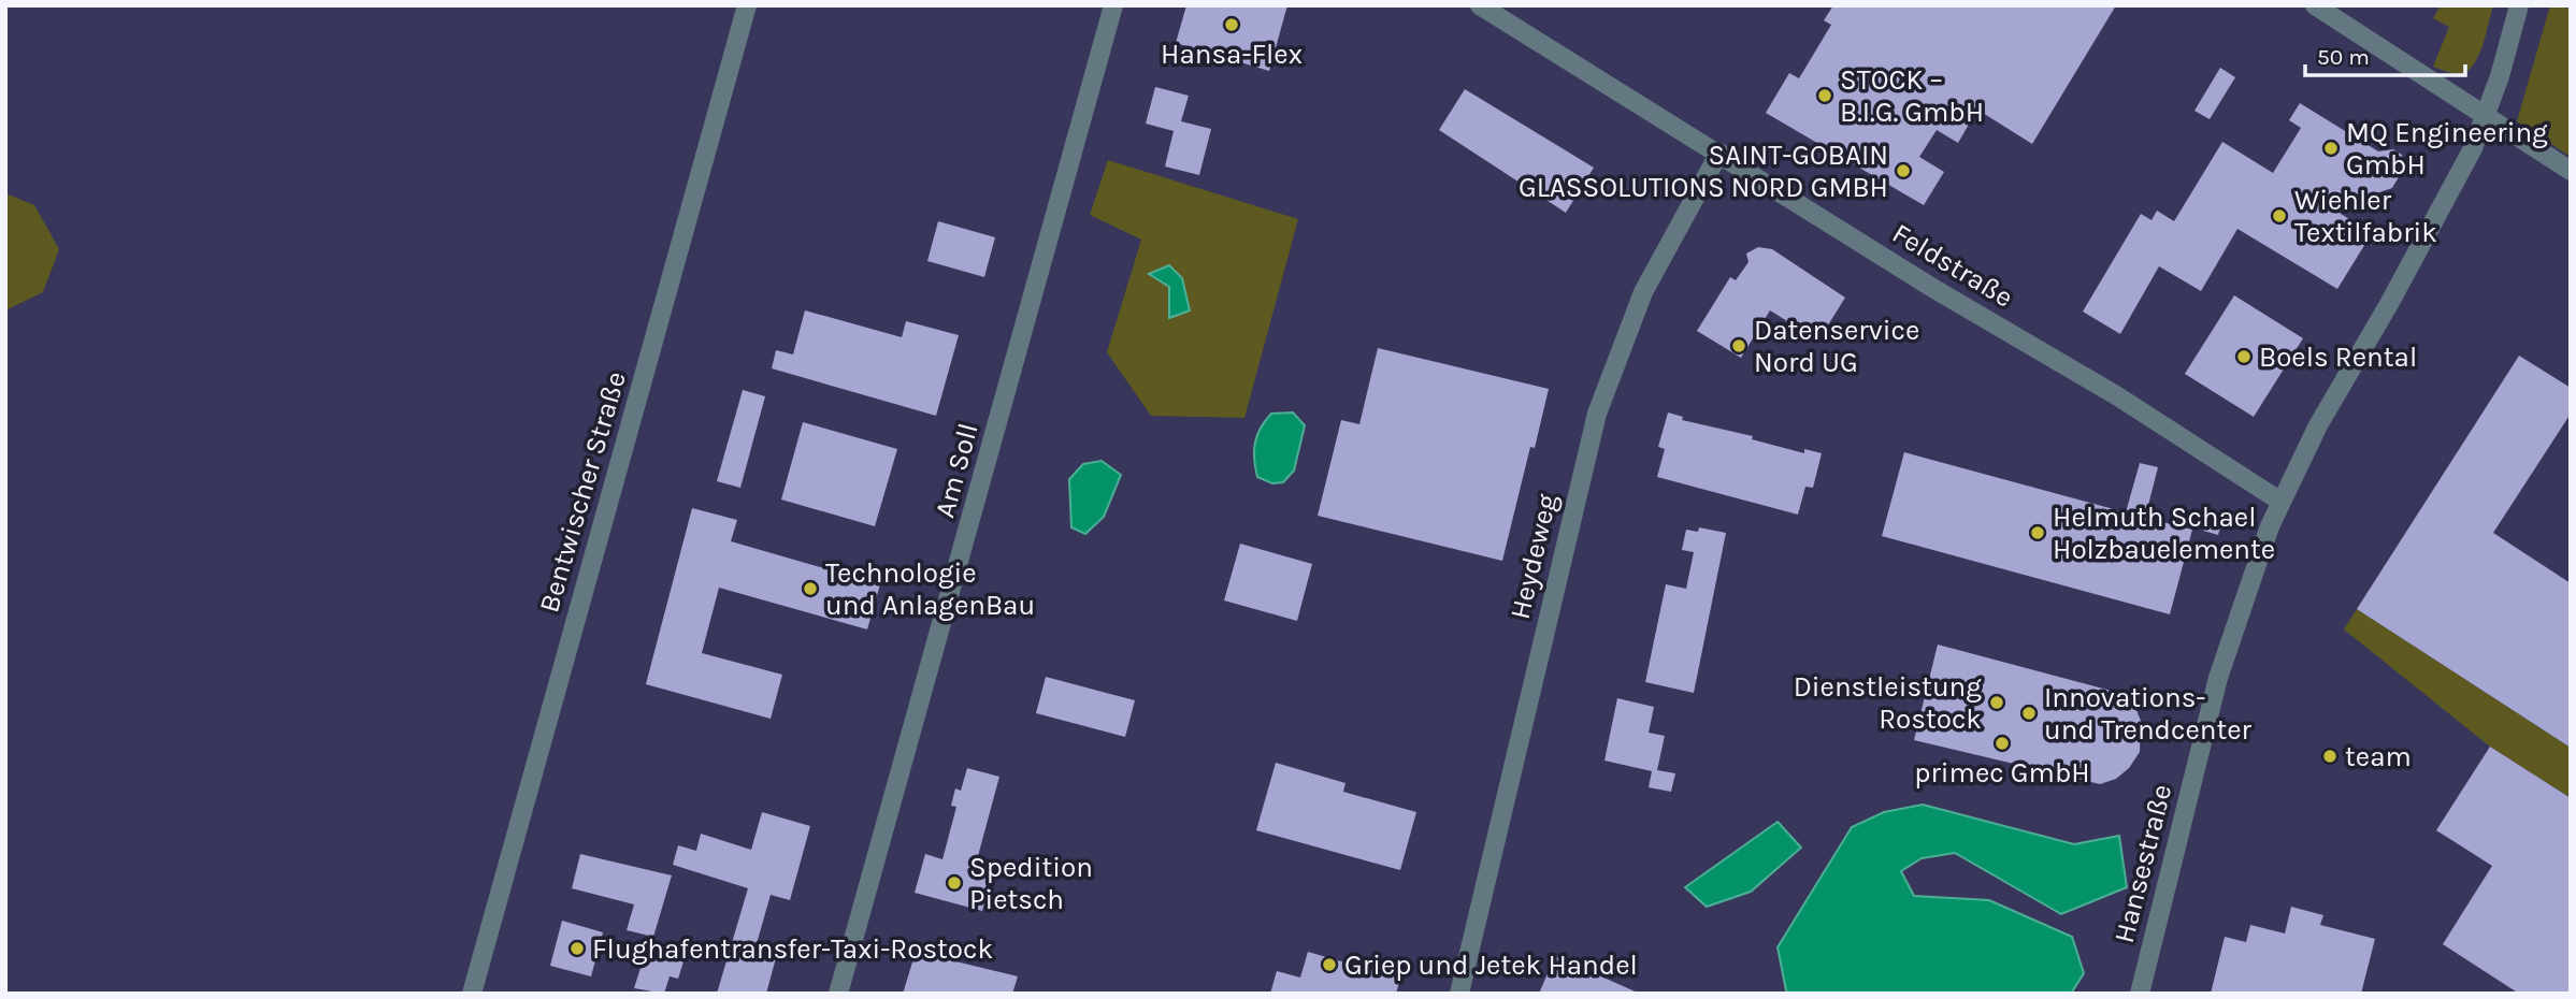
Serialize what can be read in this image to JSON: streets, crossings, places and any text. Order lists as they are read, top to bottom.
{
  "streets": {
    "street": [
      "Feldstraße",
      "Am Soll",
      "Bentwischer Straße",
      "Heydeweg",
      "Hansestraße"
    ]
  },
  "crossings": [
    ["Feldstraße", "Heydeweg"],
    ["Feldstraße", "Hansestraße"]
  ],
  "places": [
    "Hansa-Flex",
    "STOCK – B.I.G. GmbH",
    "MQ Engineering GmbH",
    "SAINT-GOBAIN GLASSOLUTIONS NORD GMBH",
    "Wiehler Textilfabrik",
    "Datenservice Nord UG",
    "Boels Rental",
    "Helmuth Schael Holzbauelemente",
    "Technologie und AnlagenBau",
    "Dienstleistung Rostock",
    "Innovations- und Trendcenter",
    "primec GmbH",
    "team",
    "Spedition Pietsch",
    "Flughafentransfer-Taxi-Rostock",
    "Griep und Jetek Handel"
  ],
  "scale_bar": "50 m"
}
